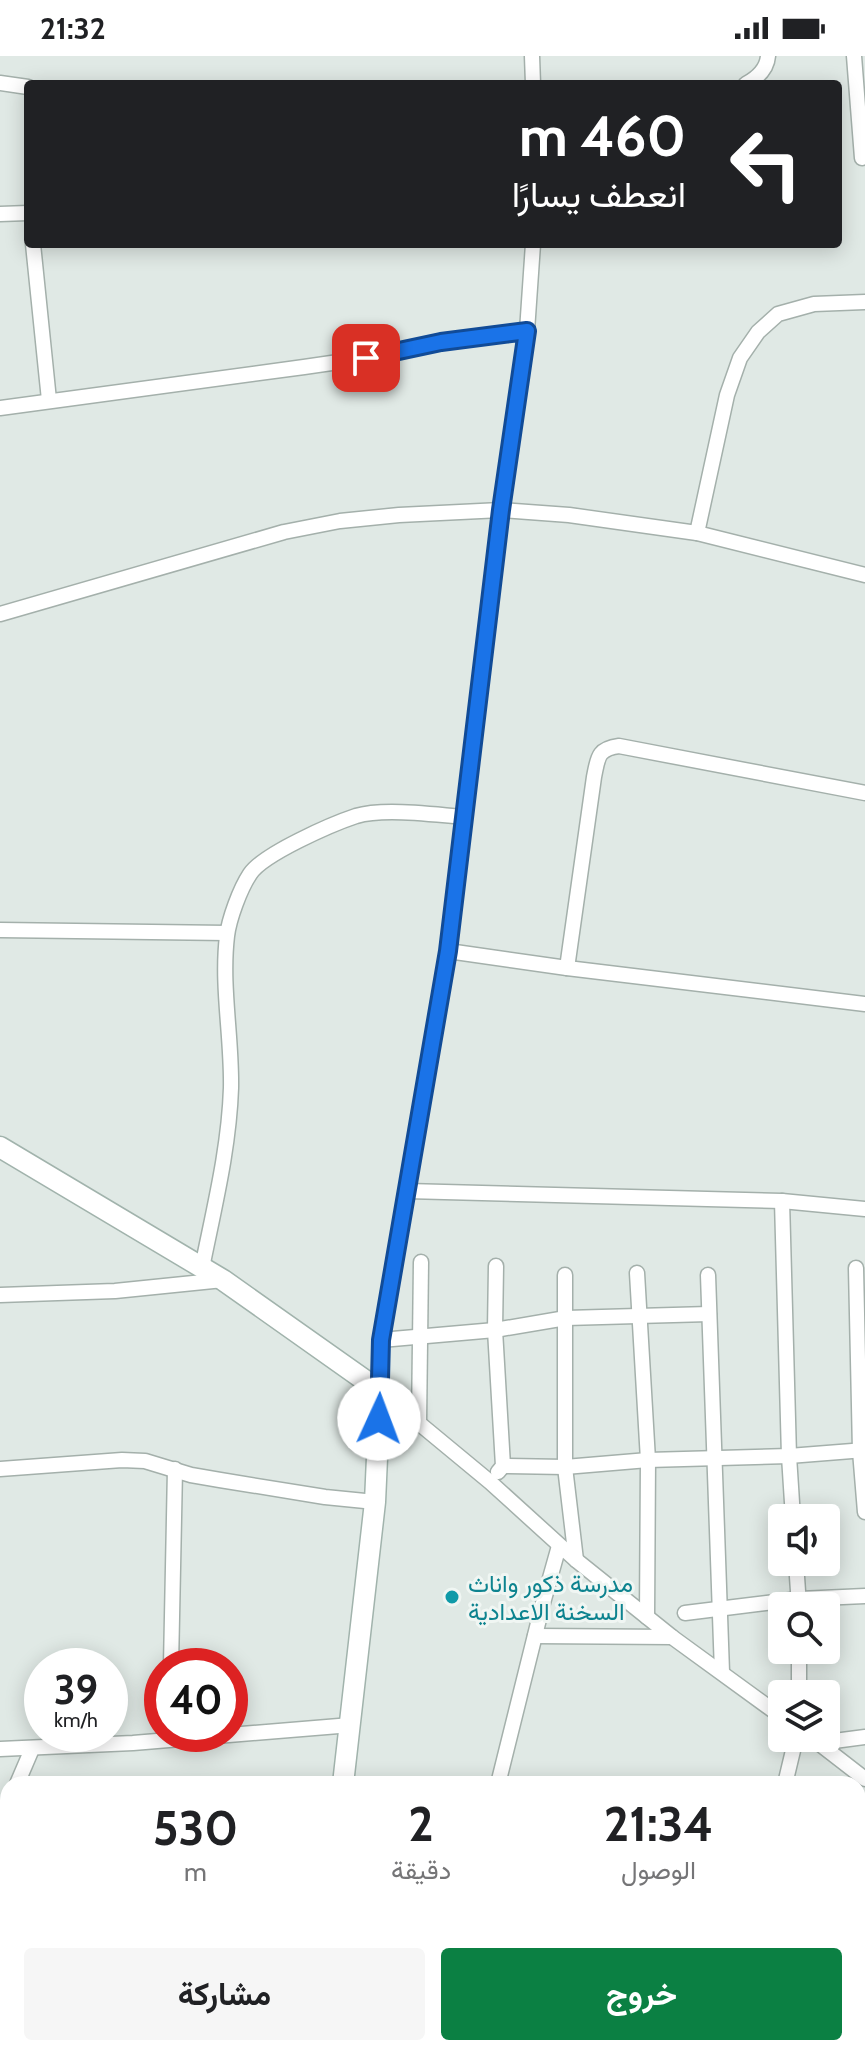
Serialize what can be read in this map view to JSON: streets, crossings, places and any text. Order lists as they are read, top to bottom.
{
  "places": ["مدرسة ذكور واناث السخنة الاعدادية"],
  "page": {
    "status": "21:32",
    "turn": ["460 m", "انعطف يسارًا"],
    "speed": "39 km/h",
    "limit": "40",
    "eta": [
      "21:34",
      "الوصول",
      "2",
      "دقيقة",
      "530",
      "m"
    ],
    "buttons": ["خروج", "مشاركة"]
  }
}
